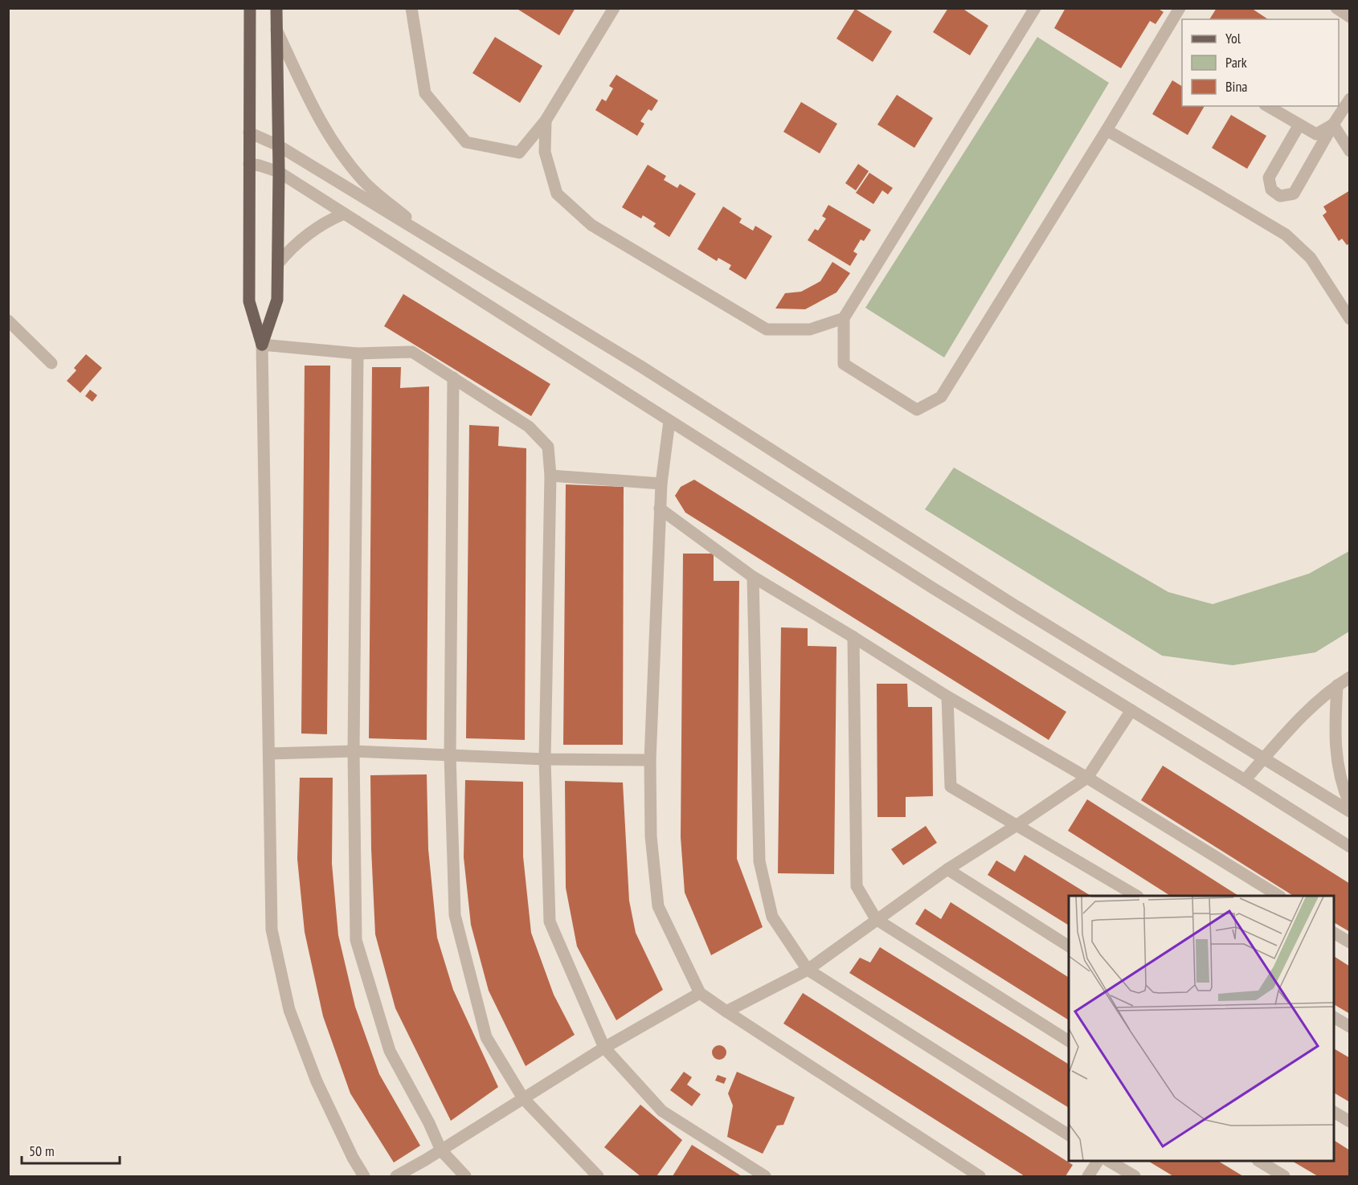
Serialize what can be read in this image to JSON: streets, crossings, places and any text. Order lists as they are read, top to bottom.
{
  "legend": ["Yol", "Park", "Bina"],
  "scale_bar": "50 m"
}
